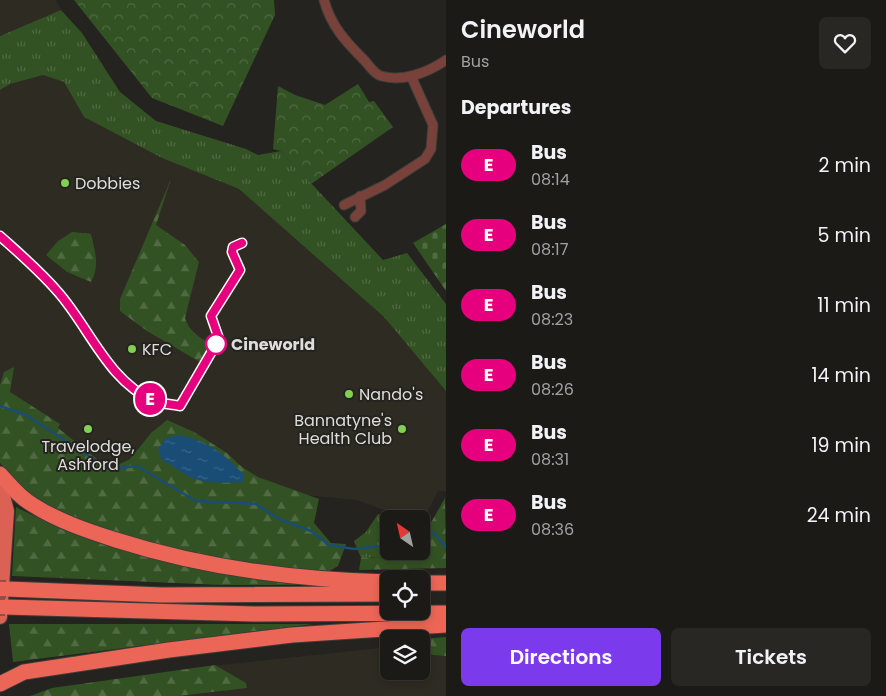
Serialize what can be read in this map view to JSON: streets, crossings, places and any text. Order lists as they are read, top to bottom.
{
  "places": [
    "Dobbies",
    "Cineworld",
    "KFC",
    "Nando's",
    "Travelodge, Ashford",
    "Bannatyne's Health Club"
  ],
  "lines": ["bus line E"],
  "north": "top left",
  "page": {
    "on_map": "E",
    "heading": [
      ["Cineworld", "Bus"],
      "Departures"
    ],
    "list": [
      {
        "mark": "E",
        "name": "Bus",
        "note": "08:14",
        "value": "2 min"
      },
      {
        "mark": "E",
        "name": "Bus",
        "note": "08:17",
        "value": "5 min"
      },
      {
        "mark": "E",
        "name": "Bus",
        "note": "08:23",
        "value": "11 min"
      },
      {
        "mark": "E",
        "name": "Bus",
        "note": "08:26",
        "value": "14 min"
      },
      {
        "mark": "E",
        "name": "Bus",
        "note": "08:31",
        "value": "19 min"
      },
      {
        "mark": "E",
        "name": "Bus",
        "note": "08:36",
        "value": "24 min"
      }
    ],
    "buttons": ["Directions", "Tickets"]
  }
}
